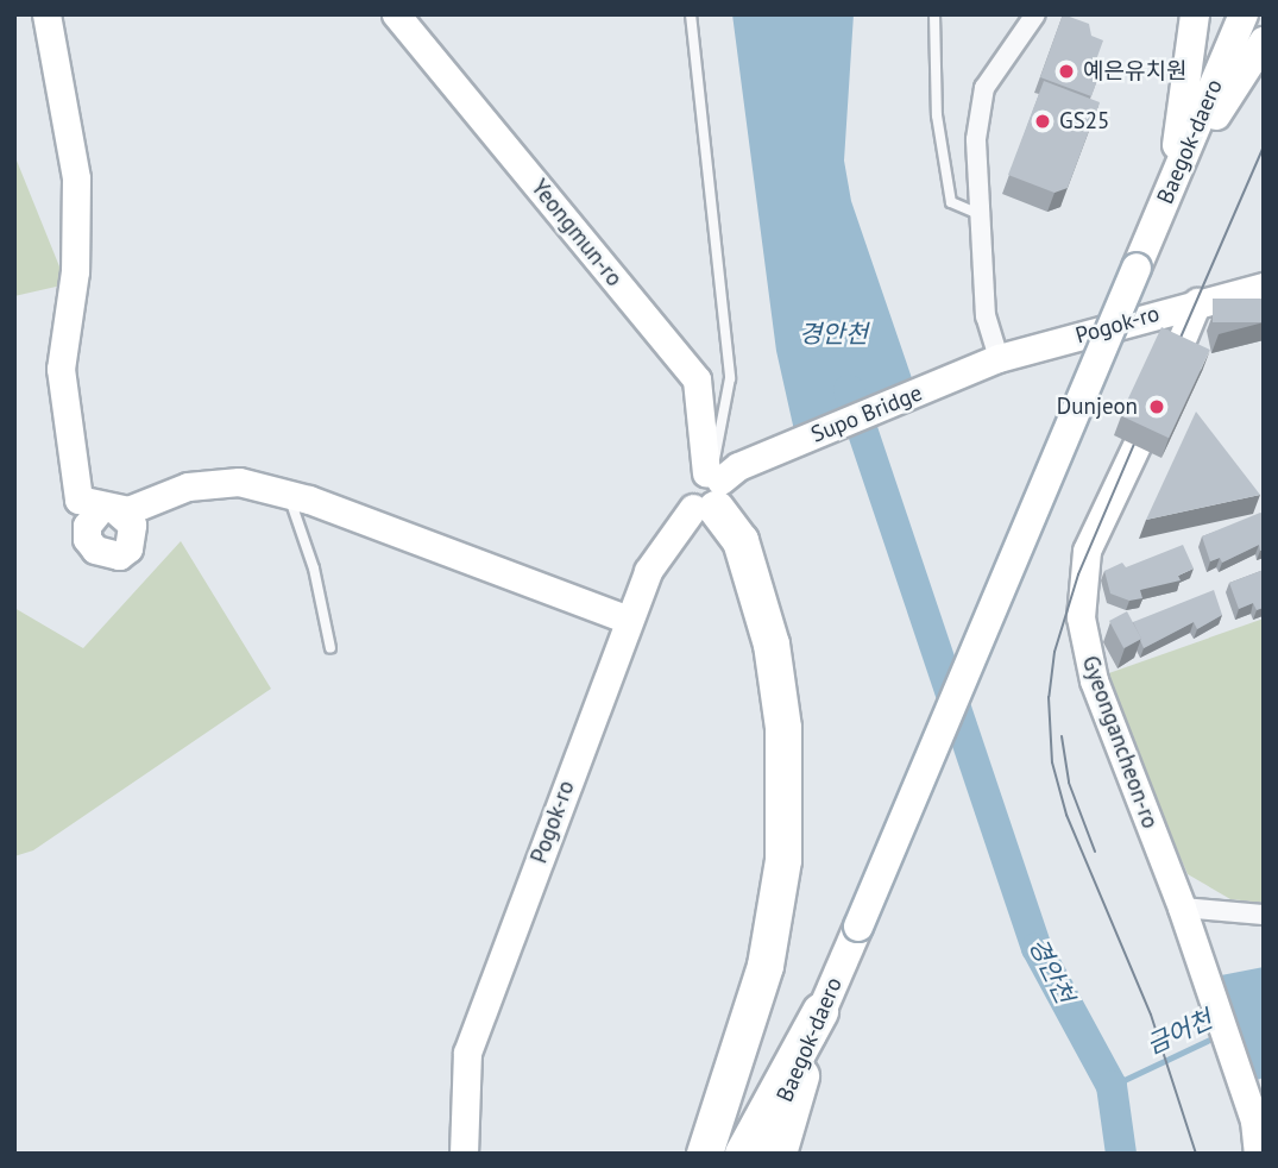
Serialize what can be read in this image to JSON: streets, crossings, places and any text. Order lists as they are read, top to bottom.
{
  "streets": {
    "main road": ["Baegok-daero"],
    "street": [
      "Yeongmun-ro",
      "Pogok-ro",
      "Supo Bridge",
      "Gyeongancheon-ro"
    ]
  },
  "crossings": [
    ["Yeongmun-ro", "Pogok-ro"],
    ["Pogok-ro", "Supo Bridge"],
    ["Pogok-ro", "Gyeongancheon-ro"]
  ],
  "water": ["경안천", "금어천"],
  "places": ["예은유치원", "GS25", "Dunjeon"]
}
